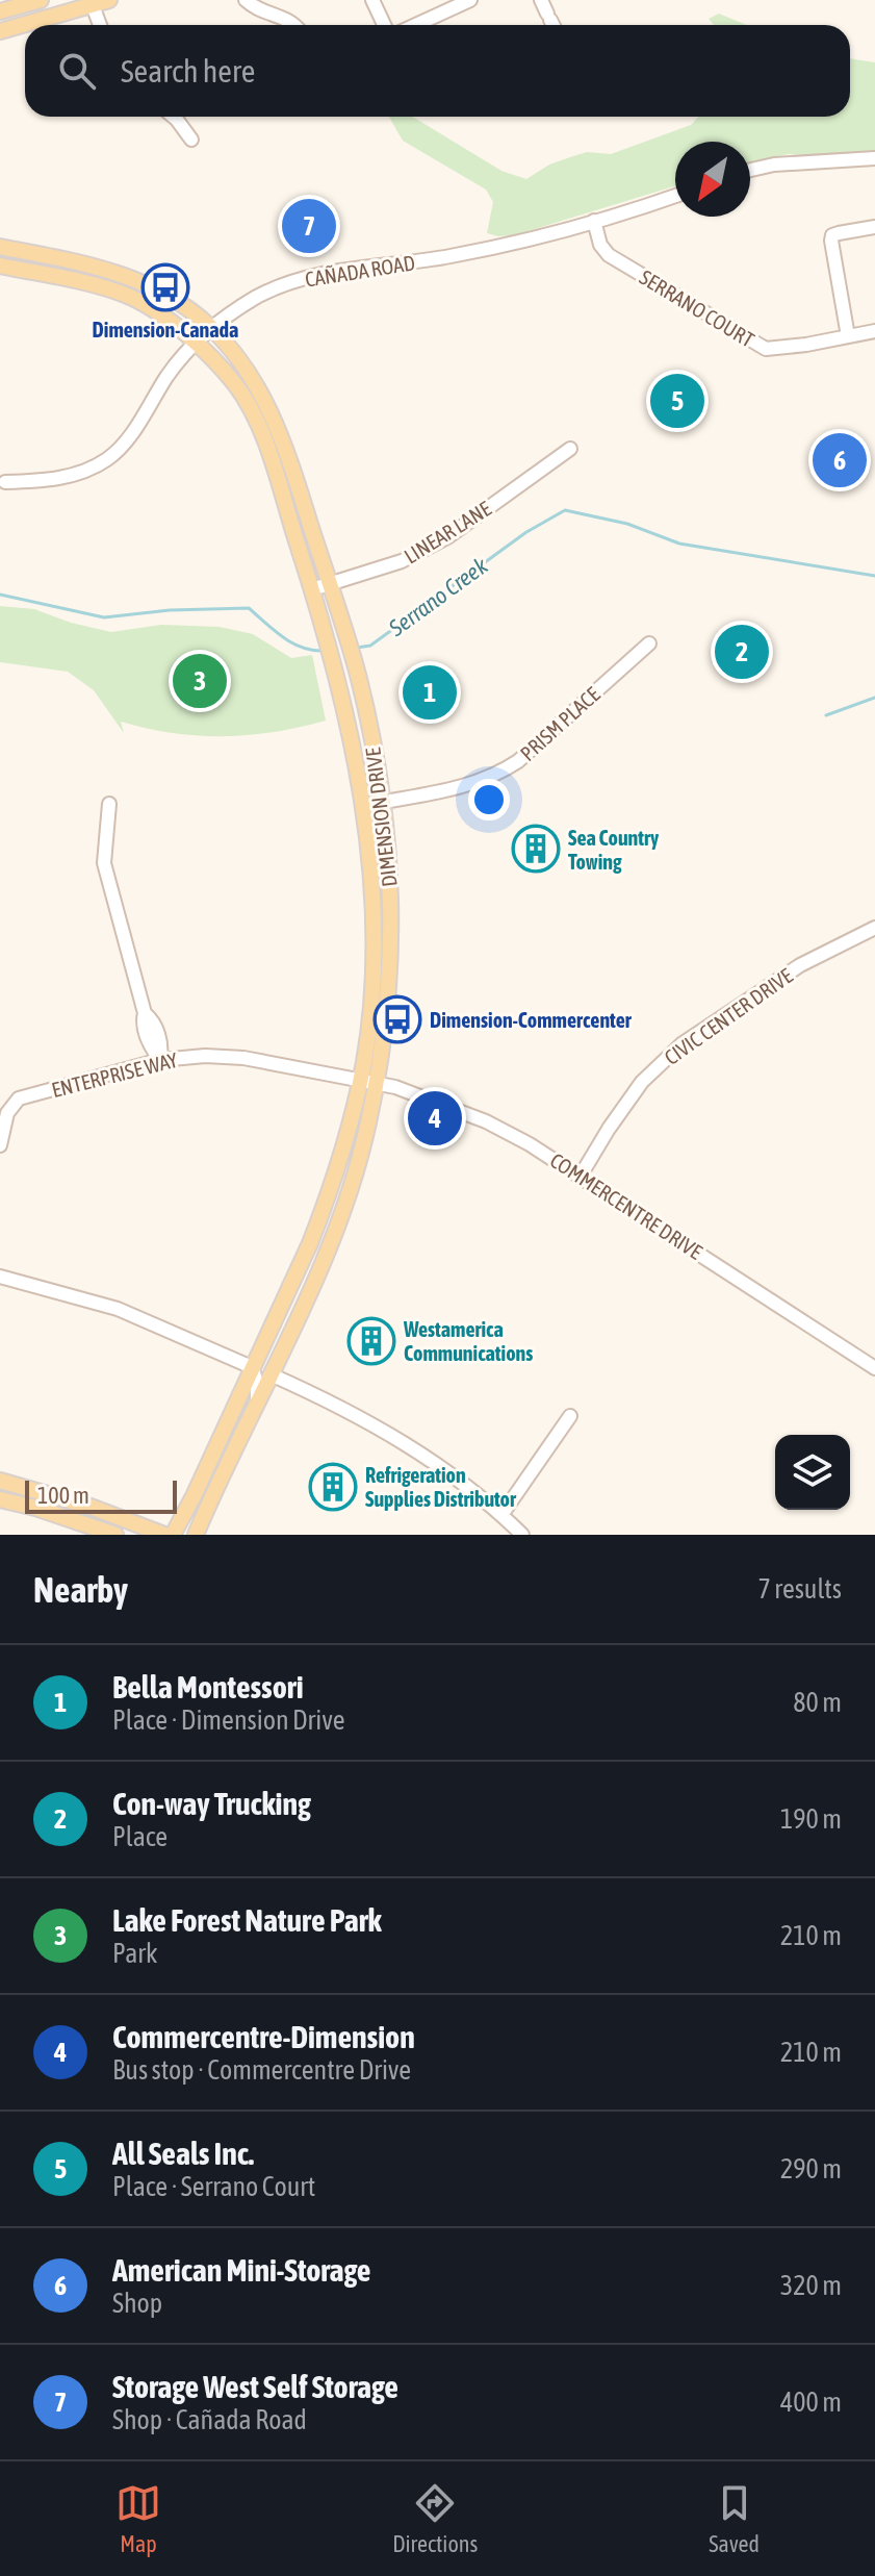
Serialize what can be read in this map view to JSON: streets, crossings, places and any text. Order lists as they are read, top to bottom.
{
  "streets": {
    "main road": ["DIMENSION DRIVE"],
    "street": [
      "CAÑADA ROAD",
      "SERRANO COURT",
      "LINEAR LANE",
      "PRISM PLACE",
      "CIVIC CENTER DRIVE",
      "ENTERPRISE WAY",
      "COMMERCENTRE DRIVE"
    ]
  },
  "crossings": [
    ["CAÑADA ROAD", "SERRANO COURT"],
    ["CAÑADA ROAD", "DIMENSION DRIVE"],
    ["LINEAR LANE", "DIMENSION DRIVE"],
    ["PRISM PLACE", "DIMENSION DRIVE"],
    ["DIMENSION DRIVE", "ENTERPRISE WAY"],
    ["DIMENSION DRIVE", "COMMERCENTRE DRIVE"],
    ["CIVIC CENTER DRIVE", "COMMERCENTRE DRIVE"],
    ["ENTERPRISE WAY", "COMMERCENTRE DRIVE"]
  ],
  "water": ["Serrano Creek"],
  "places": {
    "bus stop": ["Dimension-Canada", "Dimension-Commercenter"],
    "building": ["Sea Country Towing", "Westamerica Communications", "Refrigeration Supplies Distributor"]
  },
  "scale_bar": "100 m",
  "north": "bottom left",
  "page": {
    "search": "Search here",
    "pins": [
      "7",
      "5",
      "6",
      "2",
      "3",
      "1",
      "4"
    ],
    "scale": "100 m",
    "heading": ["Nearby", "7 results"],
    "list": [
      {
        "mark": "1",
        "name": "Bella Montessori",
        "note": "Place · Dimension Drive",
        "value": "80 m"
      },
      {
        "mark": "2",
        "name": "Con-way Trucking",
        "note": "Place",
        "value": "190 m"
      },
      {
        "mark": "3",
        "name": "Lake Forest Nature Park",
        "note": "Park",
        "value": "210 m"
      },
      {
        "mark": "4",
        "name": "Commercentre-Dimension",
        "note": "Bus stop · Commercentre Drive",
        "value": "210 m"
      },
      {
        "mark": "5",
        "name": "All Seals Inc.",
        "note": "Place · Serrano Court",
        "value": "290 m"
      },
      {
        "mark": "6",
        "name": "American Mini-Storage",
        "note": "Shop",
        "value": "320 m"
      },
      {
        "mark": "7",
        "name": "Storage West Self Storage",
        "note": "Shop · Cañada Road",
        "value": "400 m"
      }
    ],
    "nav": ["Map", "Directions", "Saved"]
  }
}
